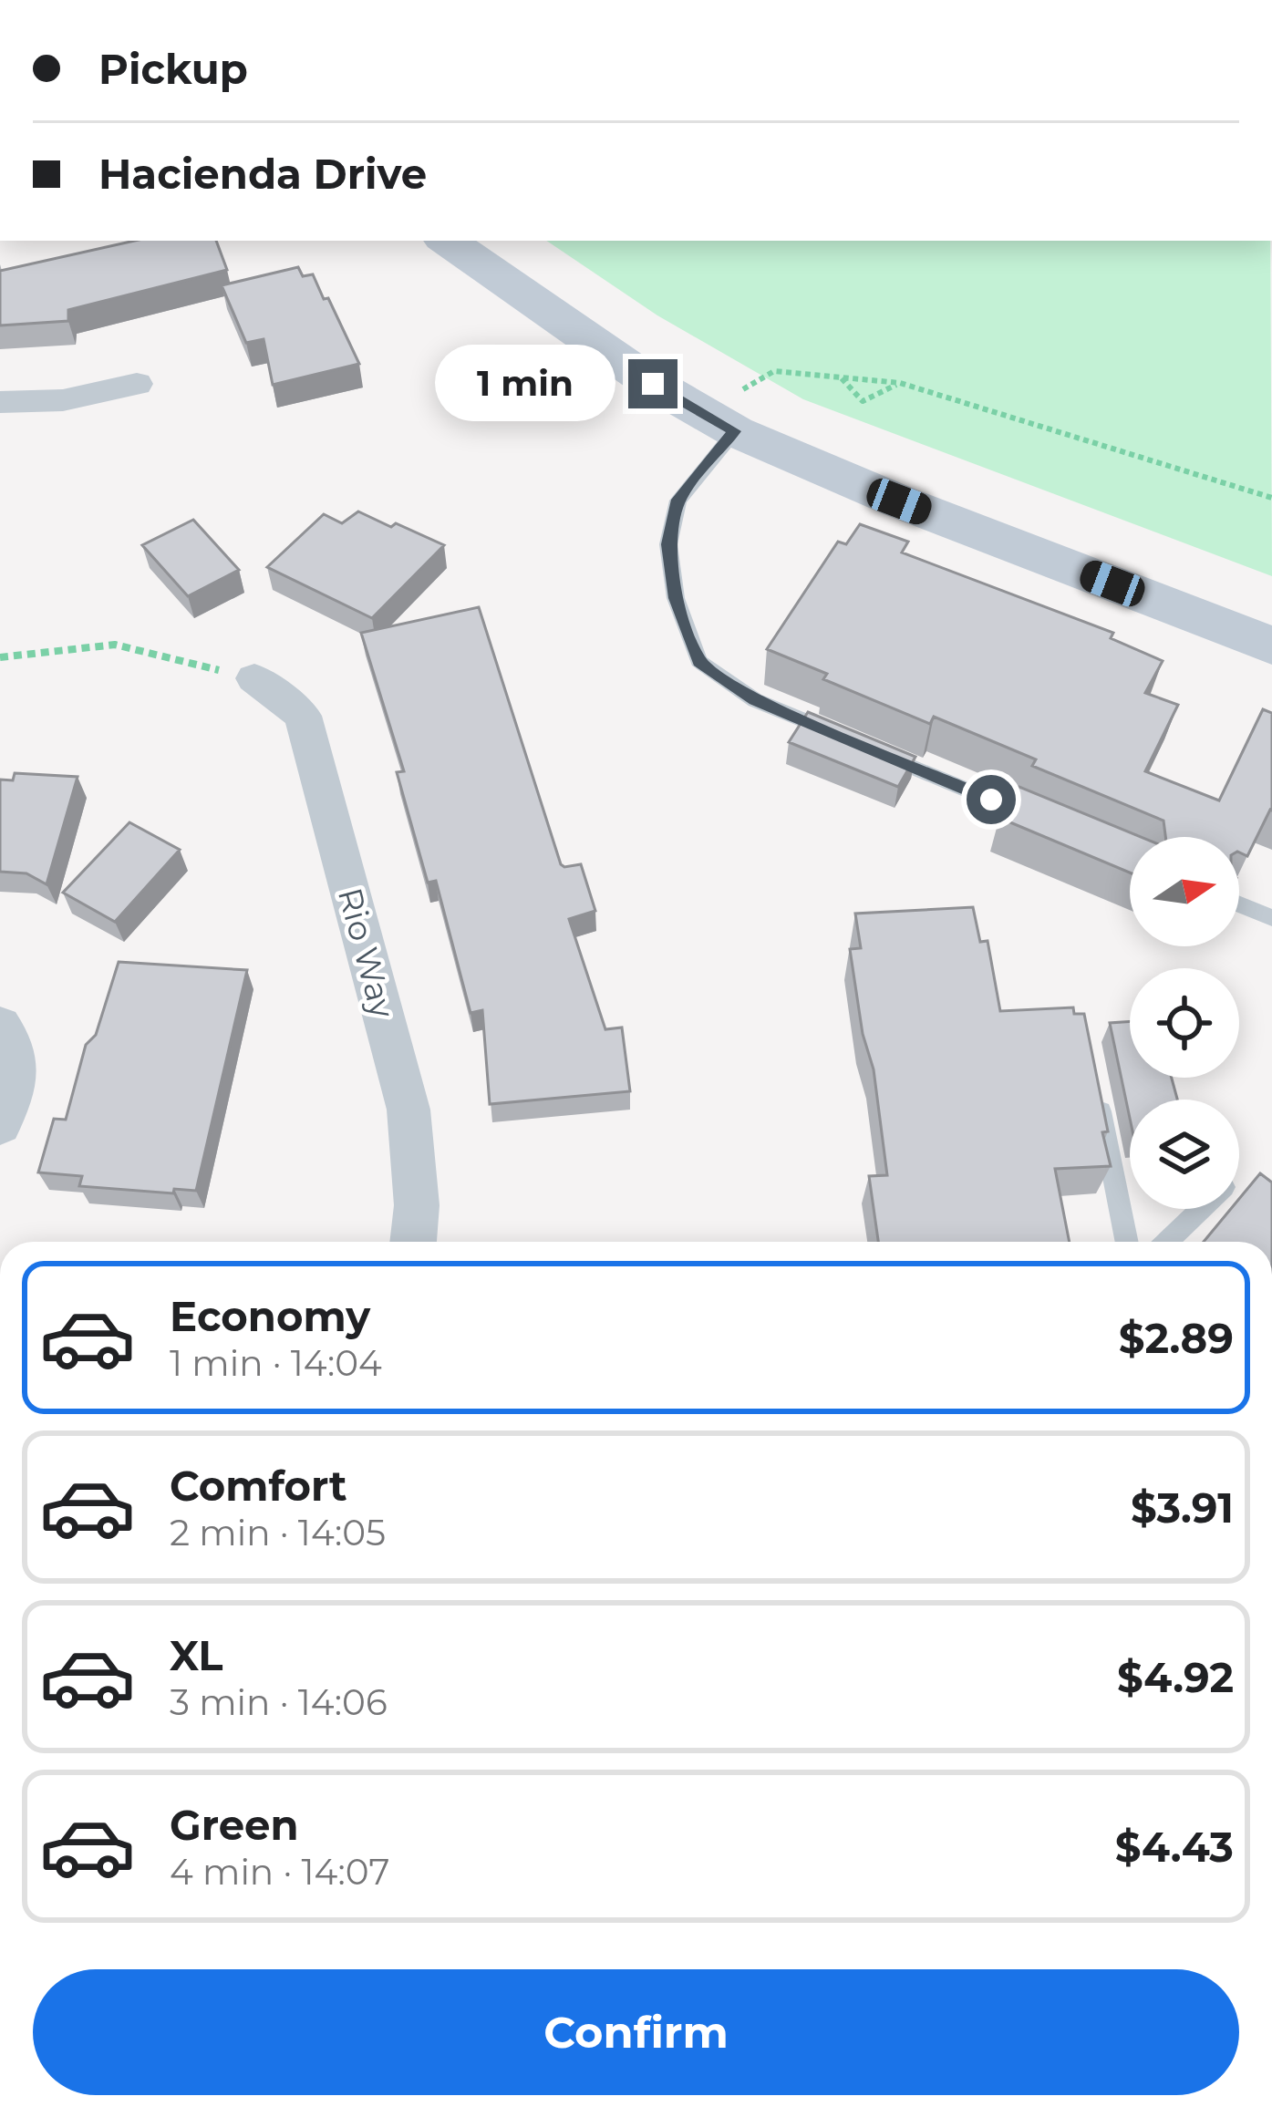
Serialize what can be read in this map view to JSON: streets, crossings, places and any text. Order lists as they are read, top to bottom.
{
  "streets": {
    "street": ["Rio Way"]
  },
  "north": "right",
  "page": {
    "banner": ["Pickup", "Hacienda Drive"],
    "bubble": "1 min",
    "list": [
      {
        "name": "Economy",
        "note": "1 min · 14:04",
        "value": "$2.89"
      },
      {
        "name": "Comfort",
        "note": "2 min · 14:05",
        "value": "$3.91"
      },
      {
        "name": "XL",
        "note": "3 min · 14:06",
        "value": "$4.92"
      },
      {
        "name": "Green",
        "note": "4 min · 14:07",
        "value": "$4.43"
      }
    ],
    "buttons": "Confirm"
  }
}
